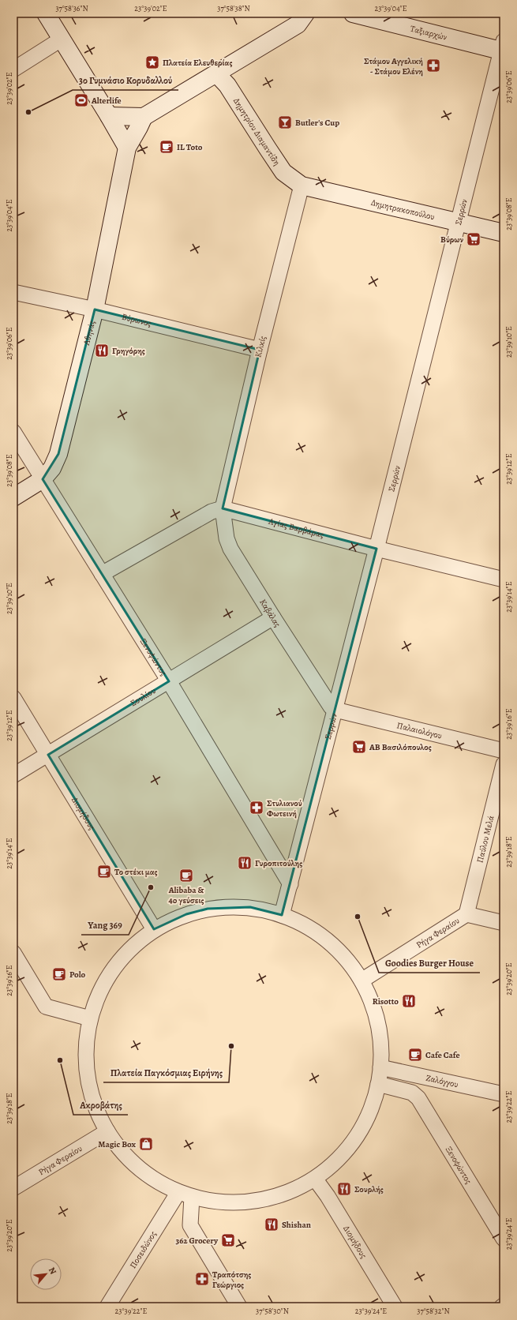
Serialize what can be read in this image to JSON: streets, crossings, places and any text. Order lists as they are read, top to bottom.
{
  "streets": {
    "main road": [
      "Ταξιαρχών",
      "Δημητρίου Διαμαντίδη",
      "Δημητρακοπούλου",
      "Αθηνάς"
    ],
    "street": [
      "Σερρών",
      "Βύρωνος",
      "Κιλκίς",
      "Αγίας Βαρβάρας",
      "Καβάλας",
      "Ξενοφώντος",
      "Σουλίου",
      "Παλαιολόγου",
      "Διομήδους",
      "Παύλου Μελά",
      "Ρήγα Φεραίου",
      "Ζαλόγγου",
      "Ποσειδώνος"
    ]
  },
  "crossings": [
    ["Ταξιαρχών", "Σερρών"],
    ["Δημητρίου Διαμαντίδη", "Δημητρακοπούλου"],
    ["Δημητρίου Διαμαντίδη", "Κιλκίς"],
    ["Δημητρακοπούλου", "Σερρών"],
    ["Δημητρακοπούλου", "Κιλκίς"],
    ["Σερρών", "Αγίας Βαρβάρας"],
    ["Σερρών", "Καβάλας"],
    ["Σερρών", "Ξενοφώντος"],
    ["Σερρών", "Παλαιολόγου"],
    ["Βύρωνος", "Αθηνάς"],
    ["Βύρωνος", "Κιλκίς"],
    ["Αθηνάς", "Ξενοφώντος"],
    ["Κιλκίς", "Αγίας Βαρβάρας"],
    ["Κιλκίς", "Καβάλας"],
    ["Αγίας Βαρβάρας", "Καβάλας"],
    ["Καβάλας", "Σουλίου"],
    ["Καβάλας", "Παλαιολόγου"],
    ["Ξενοφώντος", "Σουλίου"],
    ["Σουλίου", "Διομήδους"],
    ["Παύλου Μελά", "Ρήγα Φεραίου"]
  ],
  "places": {
    "place": ["Πλατεία Ελευθερίας"],
    "pharmacy": ["Στάμου Αγγελική - Στάμου Ελένη", "Στυλιανού Φωτεινή", "Τραπότσης Γεώργιος"],
    "sports": ["Alterlife"],
    "other": [
      "3ο Γυμνάσιο Κορυδαλλού",
      "Yang 369",
      "Goodies Burger House",
      "Πλατεία Παγκόσμιας Ειρήνης",
      "Ακροβάτης"
    ],
    "bar": ["Butler's Cup"],
    "cafe": [
      "IL Toto",
      "Το στέκι μας",
      "Alibaba & 40 γεύσεις",
      "Polo",
      "Cafe Cafe"
    ],
    "supermarket": ["Βύρων", "ΑΒ Βασιλόπουλος", "362 Grocery"],
    "restaurant": [
      "Γρηγόρης",
      "Γυροπιτούλης",
      "Risotto",
      "Σουρλής",
      "Shishan"
    ],
    "shop": ["Magic Box"]
  },
  "north": "top right",
  "coordinates": [
    "37°58'36\"N",
    "23°39'02\"E",
    "37°58'38\"N",
    "23°39'04\"E",
    "23°39'06\"E",
    "23°39'08\"E",
    "23°39'10\"E",
    "23°39'12\"E",
    "23°39'14\"E",
    "23°39'16\"E",
    "23°39'18\"E",
    "23°39'20\"E",
    "23°39'22\"E",
    "23°39'24\"E",
    "37°58'30\"N",
    "37°58'32\"N"
  ]
}
